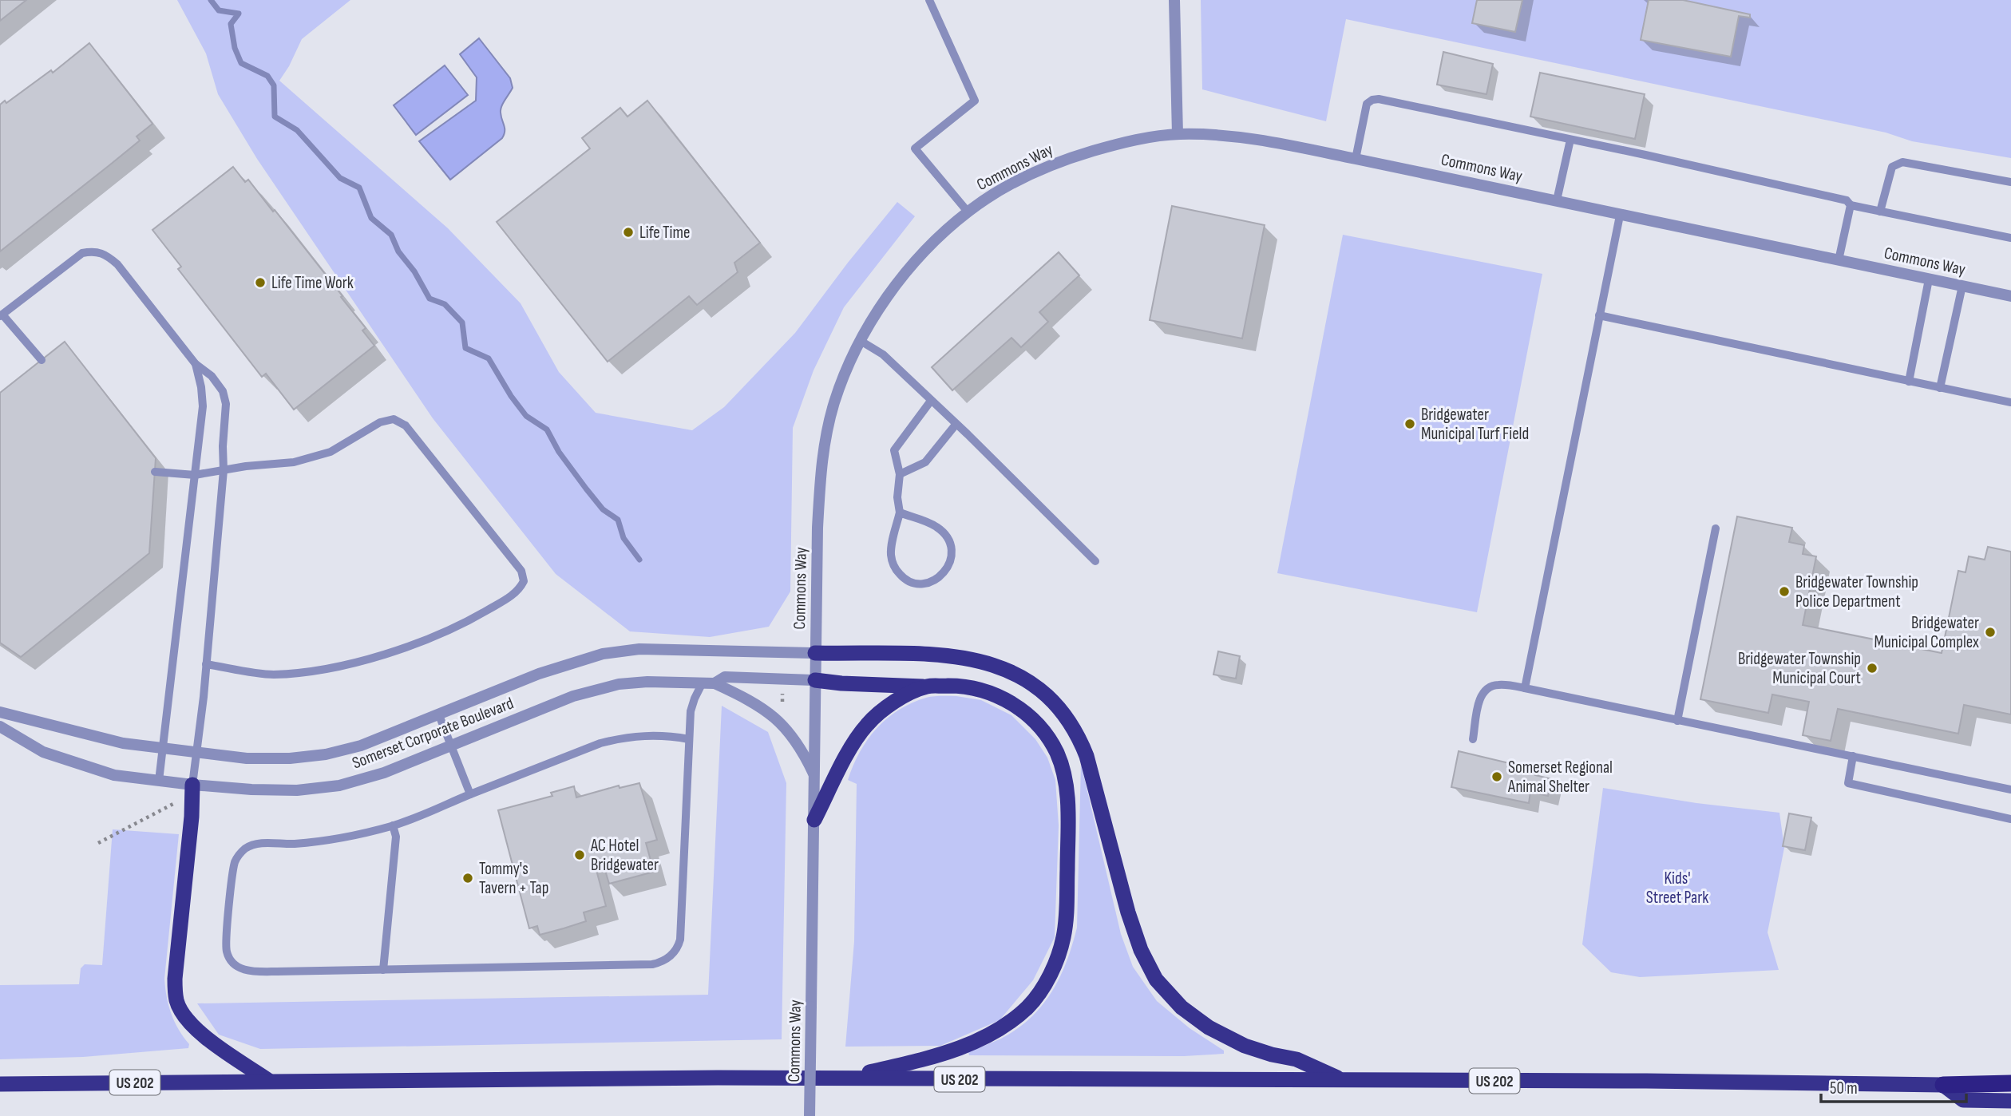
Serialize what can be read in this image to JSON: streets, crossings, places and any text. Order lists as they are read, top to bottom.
{
  "streets": {
    "highway": ["US 202"],
    "street": ["Commons Way", "Somerset Corporate Boulevard"]
  },
  "crossings": [
    ["Commons Way", "Somerset Corporate Boulevard"]
  ],
  "parks": ["Kids' Street Park"],
  "places": [
    "Life Time",
    "Life Time Work",
    "Bridgewater Municipal Turf Field",
    "Bridgewater Township Police Department",
    "Bridgewater Municipal Complex",
    "Bridgewater Township Municipal Court",
    "Somerset Regional Animal Shelter",
    "AC Hotel Bridgewater",
    "Tommy's Tavern + Tap"
  ],
  "scale_bar": "50 m"
}
